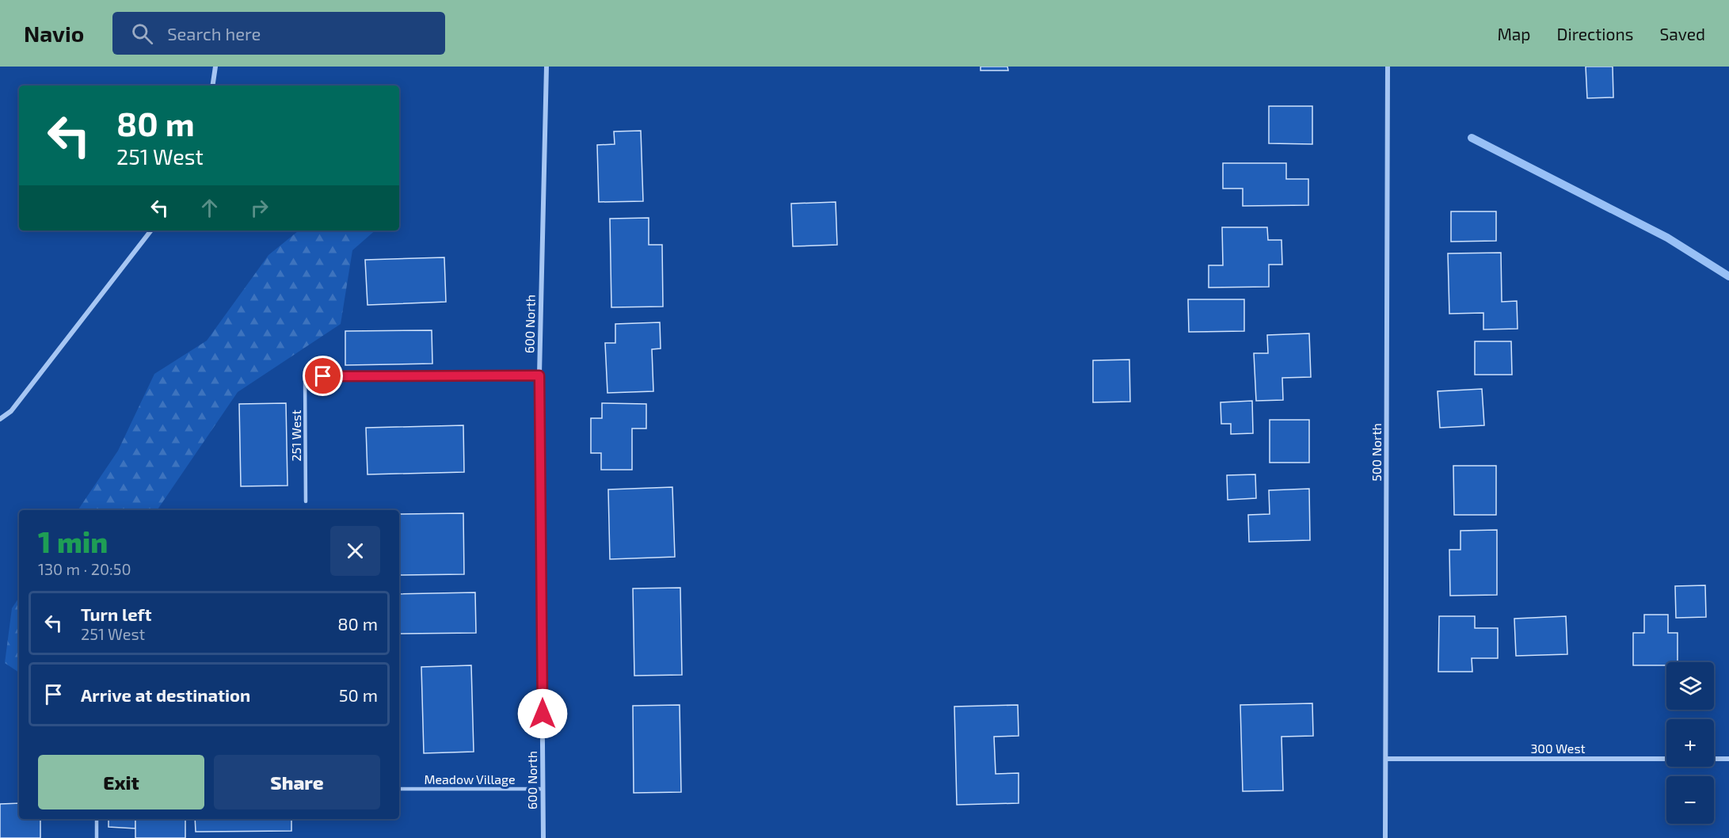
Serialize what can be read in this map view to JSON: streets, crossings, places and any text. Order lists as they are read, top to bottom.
{
  "streets": {
    "street": ["600 North", "500 North", "300 West"],
    "lane": ["251 West", "Meadow Village"]
  },
  "crossings": [
    ["600 North", "251 West"],
    ["600 North", "Meadow Village"],
    ["500 North", "300 West"]
  ],
  "page": {
    "header": "Navio",
    "search": "Search here",
    "nav": ["Map", "Directions", "Saved"],
    "turn": ["80 m", "251 West"],
    "heading": ["1 min", "130 m · 20:50"],
    "list": [
      {
        "name": "Turn left",
        "note": "251 West",
        "value": "80 m"
      },
      {
        "name": "Arrive at destination",
        "value": "50 m"
      }
    ],
    "map_buttons": ["+", "−"],
    "buttons": ["Exit", "Share"]
  }
}
